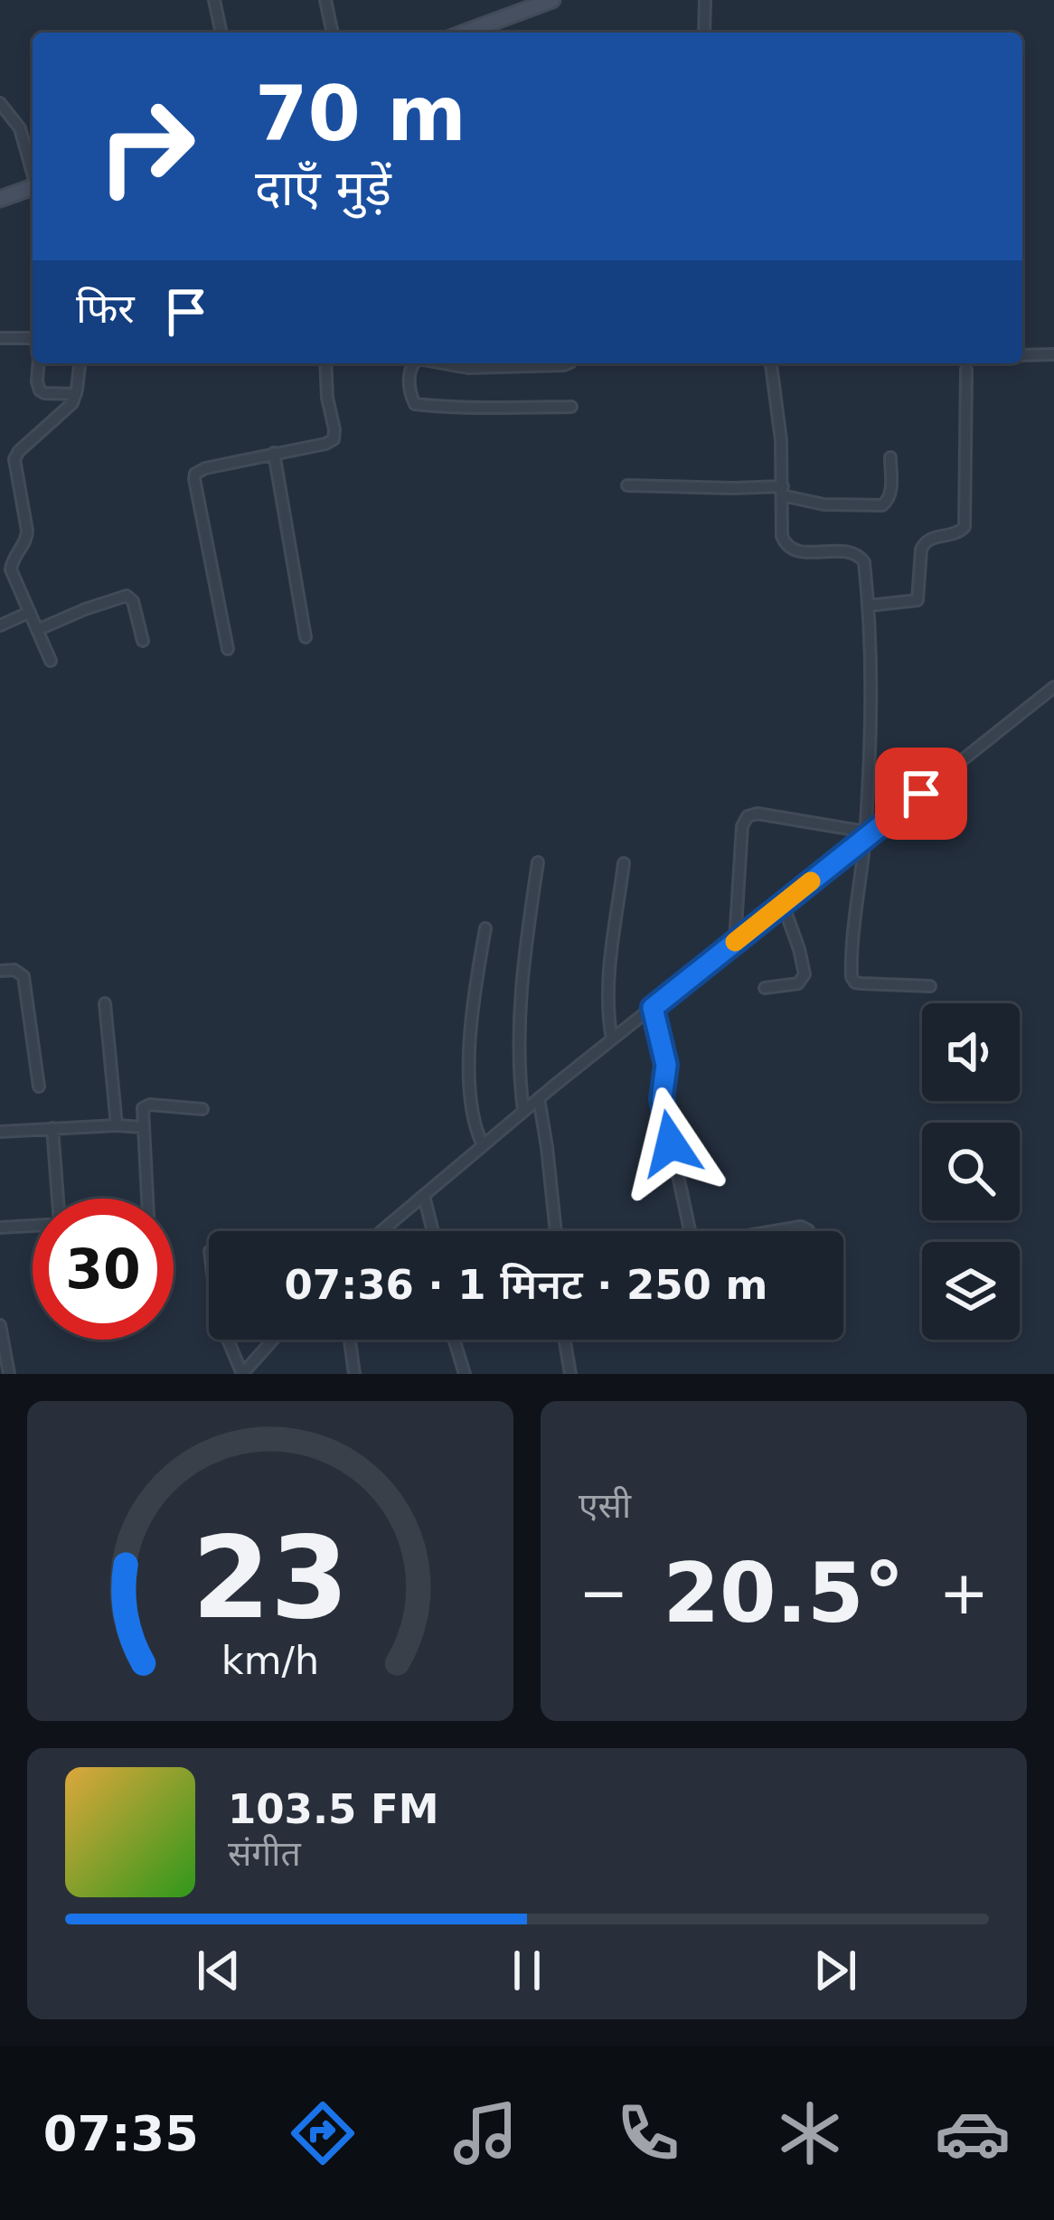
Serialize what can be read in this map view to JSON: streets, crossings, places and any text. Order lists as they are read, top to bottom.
{
  "page": {
    "turn": ["70 m", "दाएँ मुड़ें"],
    "then": "फिर",
    "limit": "30",
    "trip": "07:36 · 1 मिनट · 250 m",
    "tile": "एसी",
    "heat": ["−", "20.5°", "+"],
    "song": ["103.5 FM", "संगीत"],
    "tabs": "07:35",
    "gauge": ["23", "km/h"]
  }
}
